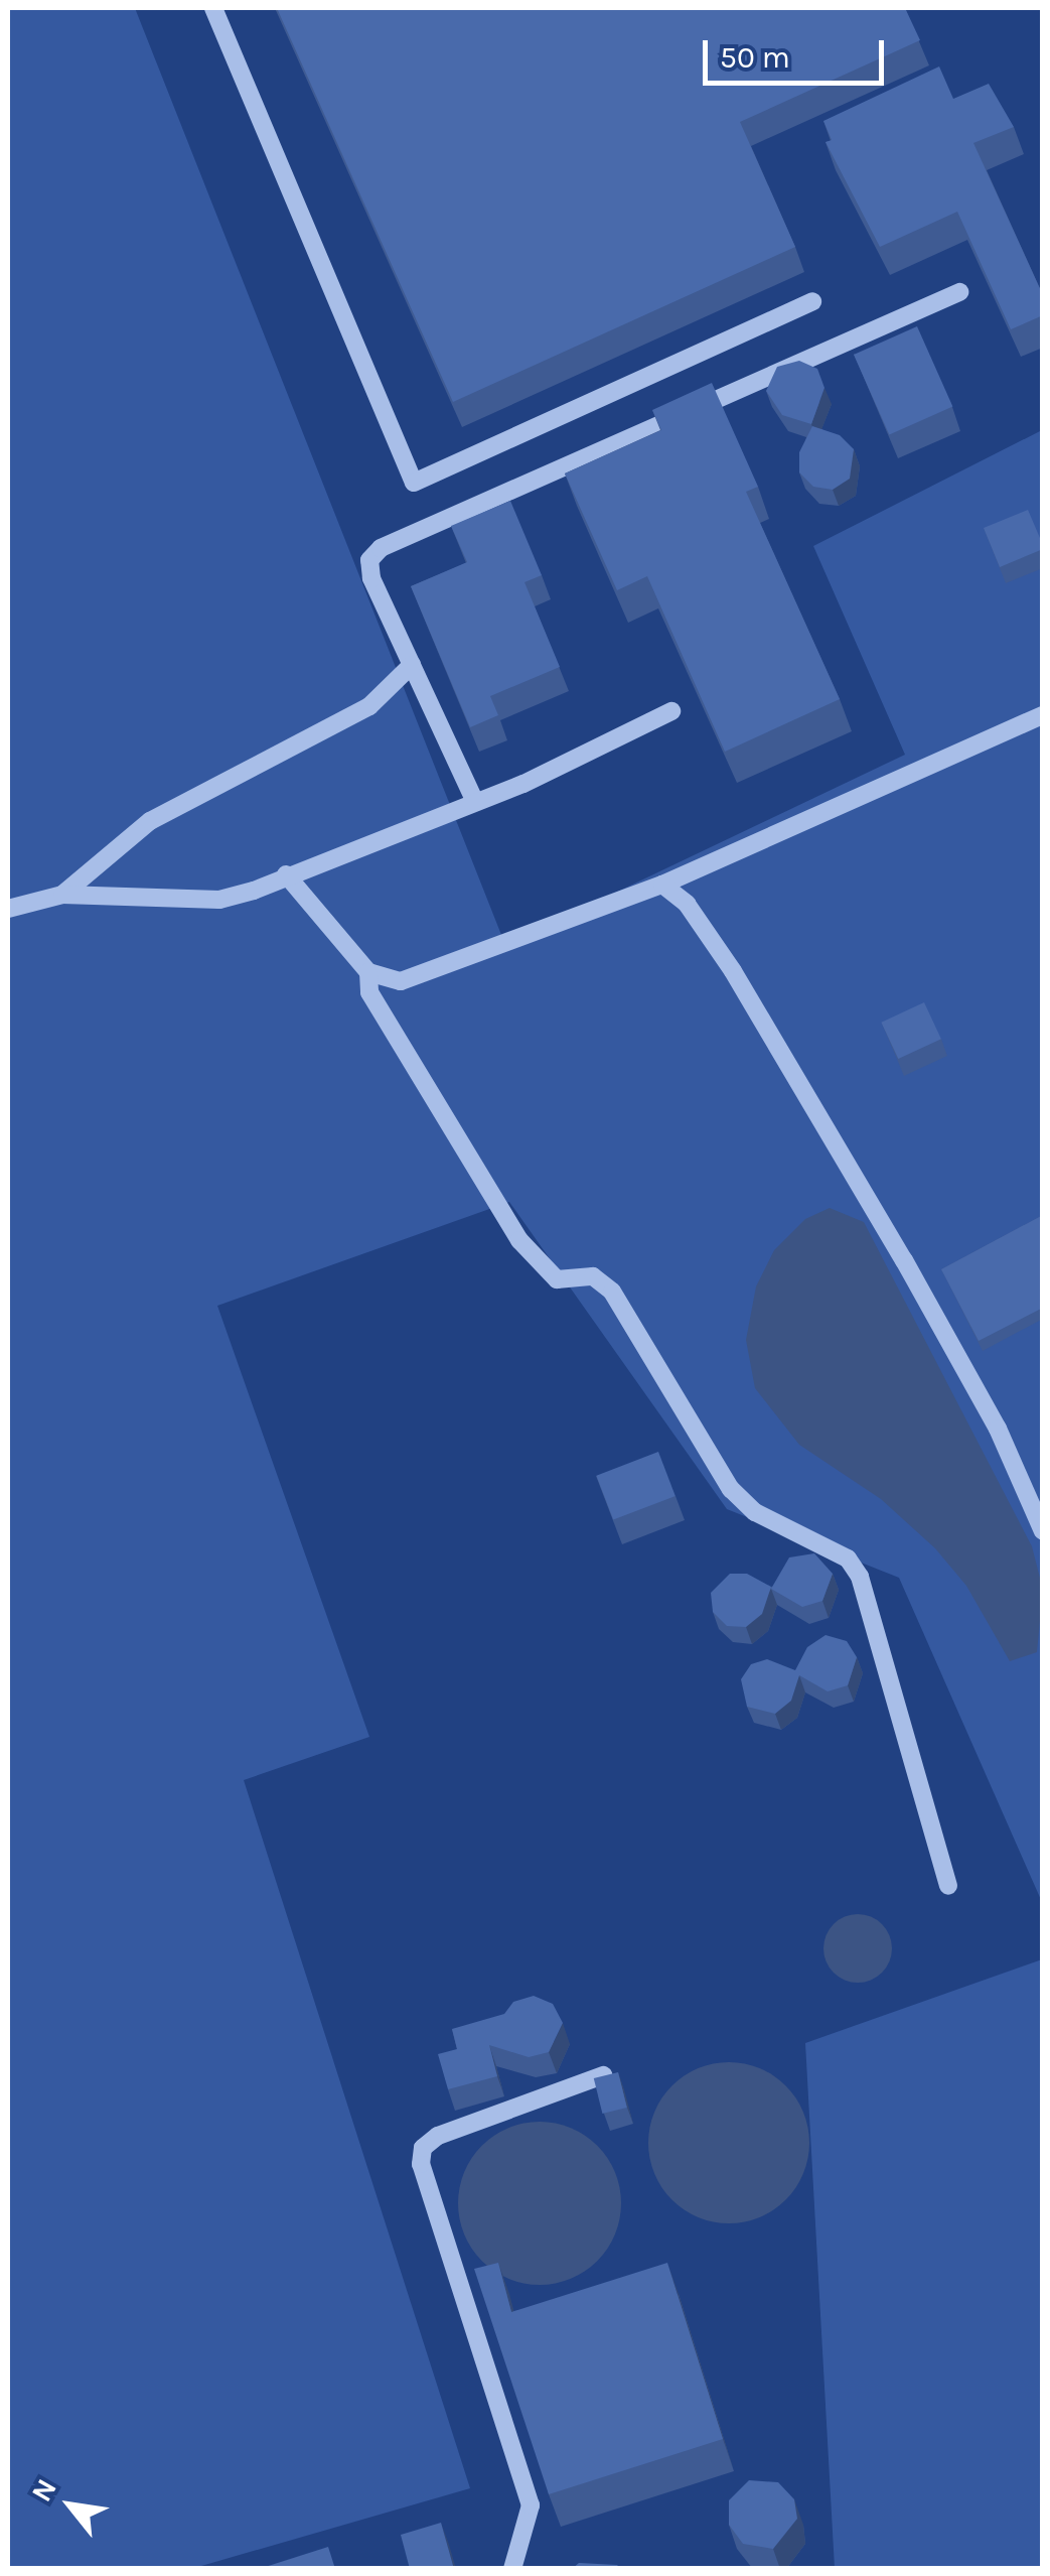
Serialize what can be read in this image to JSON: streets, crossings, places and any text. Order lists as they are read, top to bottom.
{
  "scale_bar": "50 m",
  "north": "top left"
}
